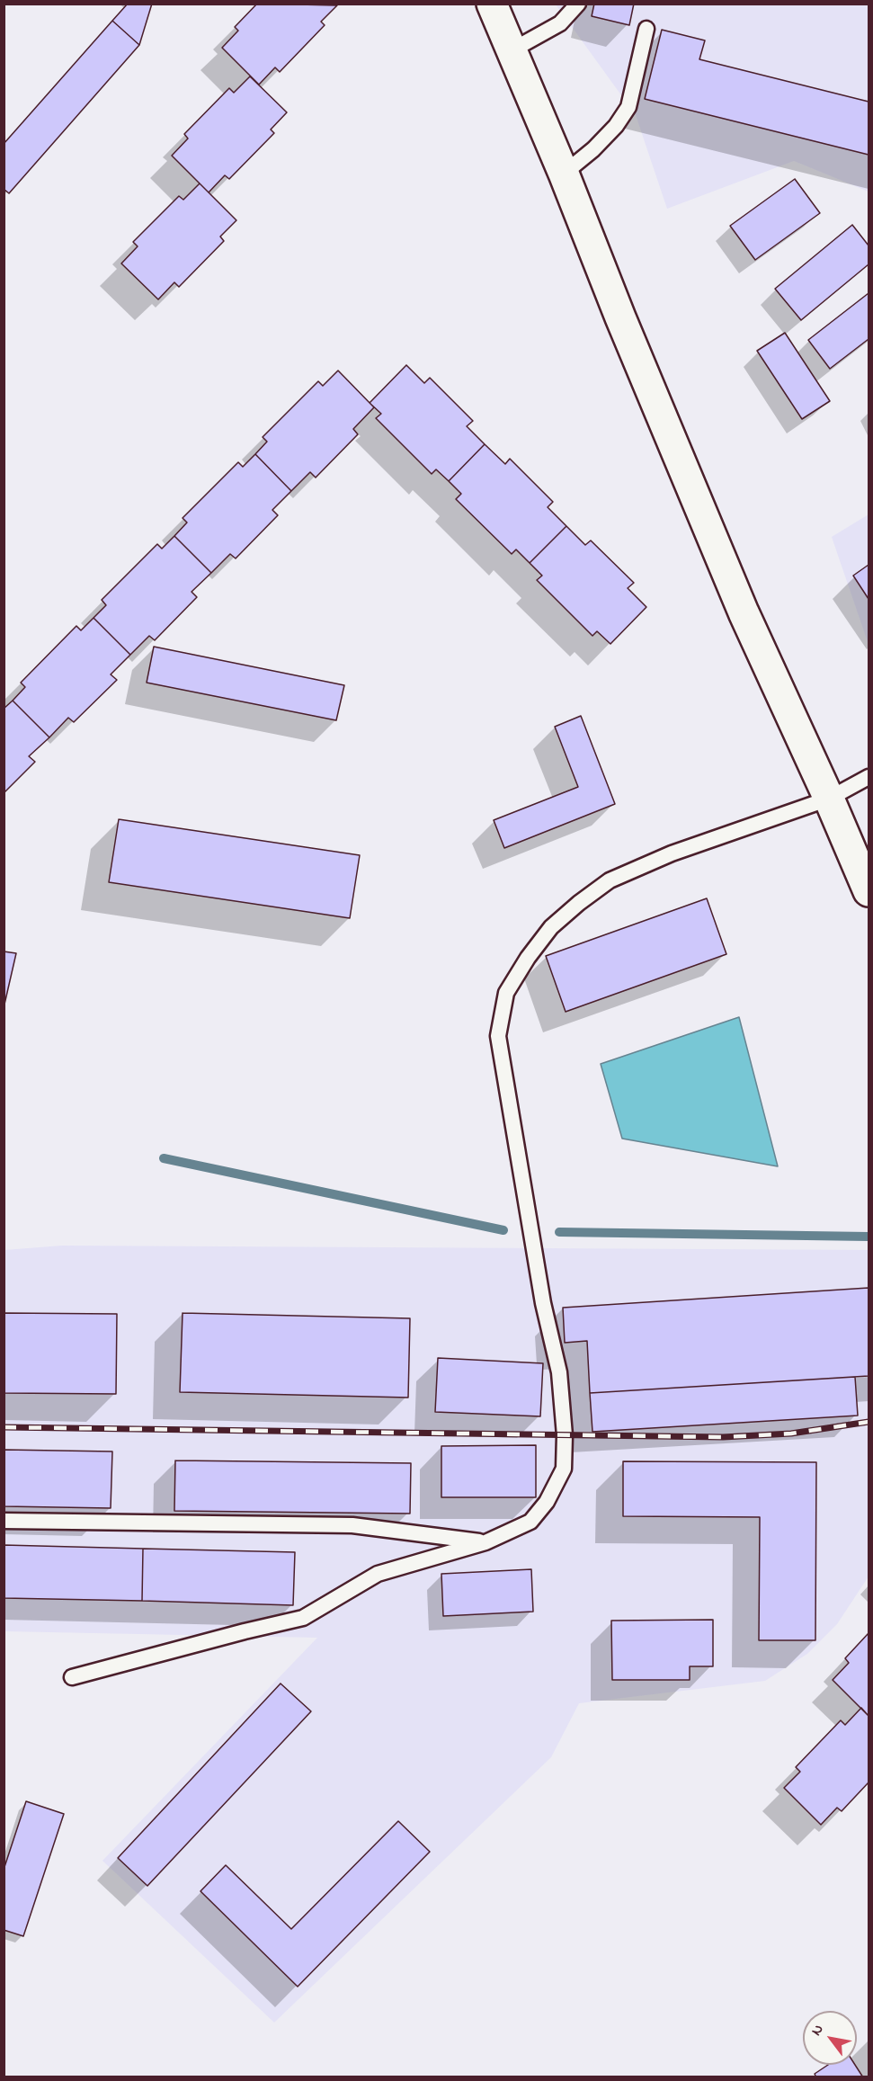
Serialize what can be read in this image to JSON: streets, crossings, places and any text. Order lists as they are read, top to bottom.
{
  "north": "top left"
}
